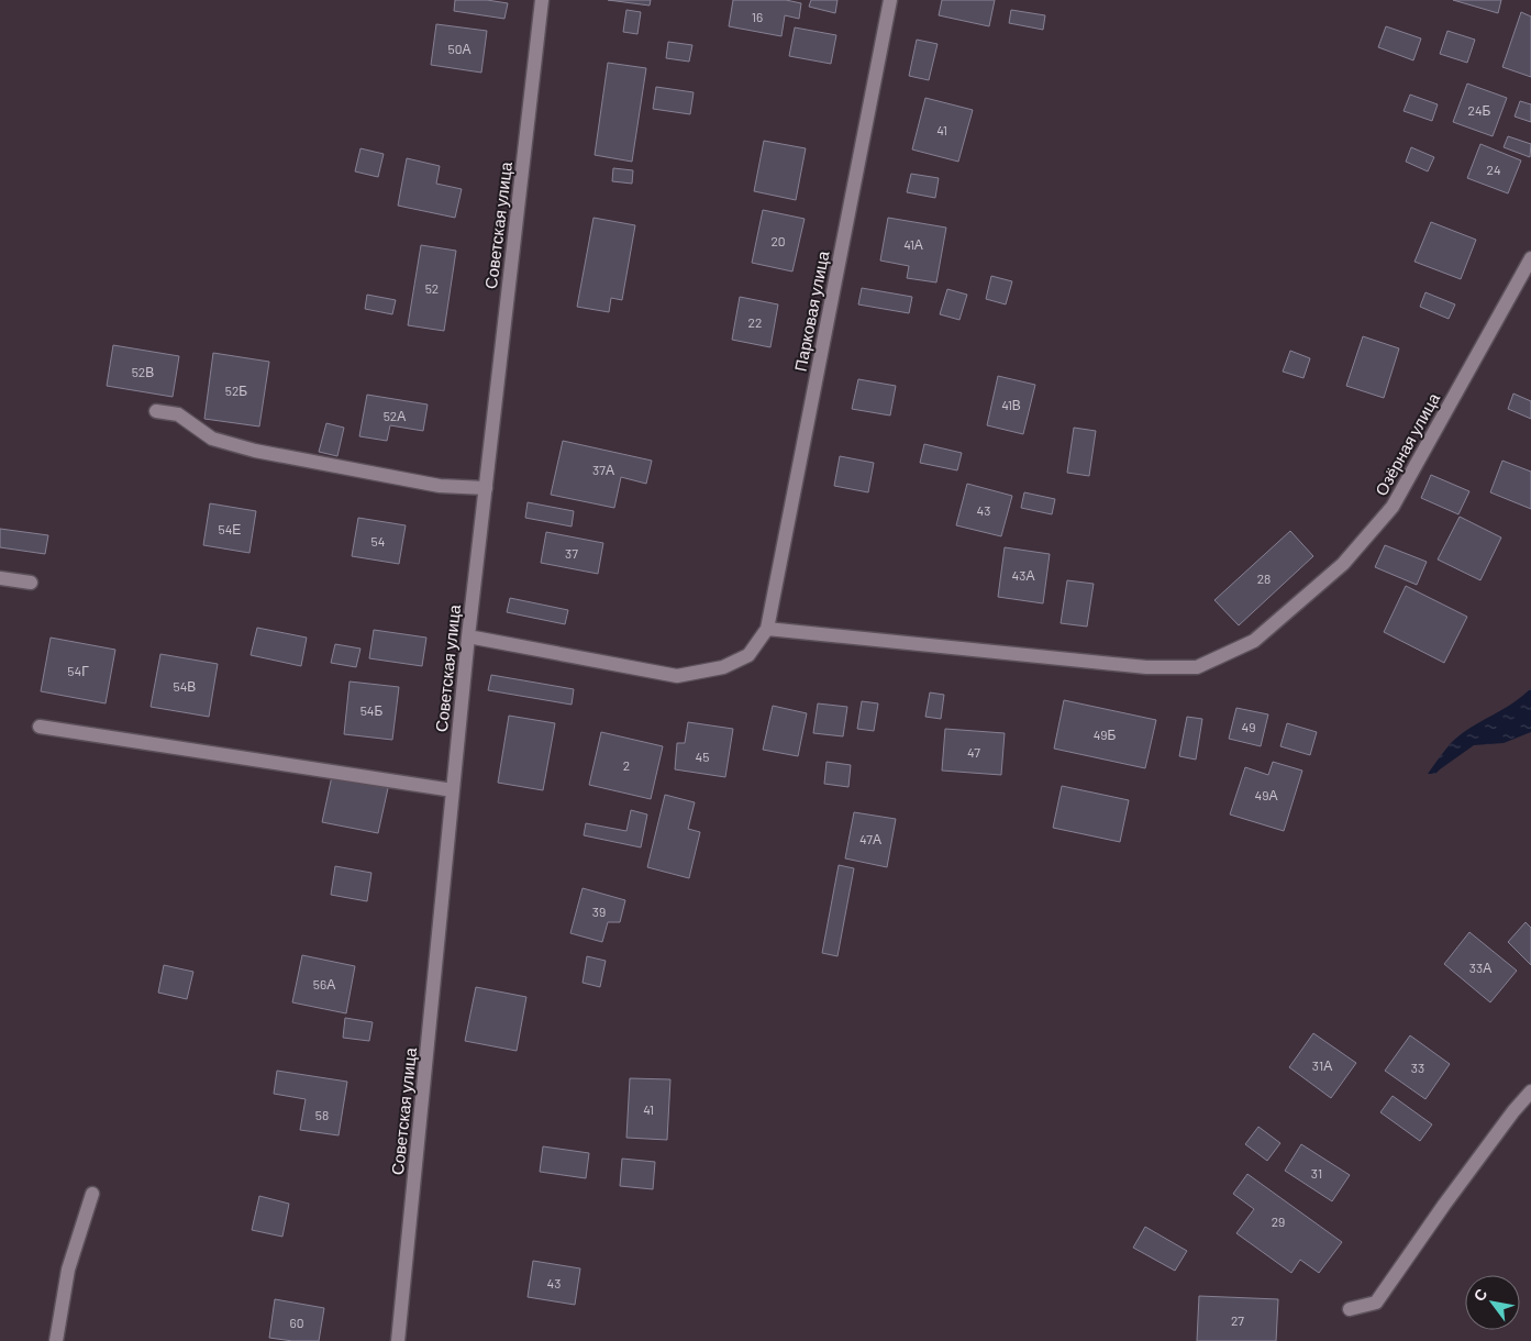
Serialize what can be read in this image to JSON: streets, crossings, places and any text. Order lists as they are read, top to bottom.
{
  "streets": {
    "street": ["Советская улица", "Парковая улица", "Озёрная улица"]
  },
  "crossings": [
    ["Парковая улица", "Озёрная улица"]
  ],
  "house_numbers": [
    "16",
    "50А",
    "24Б",
    "41",
    "24",
    "20",
    "41А",
    "52",
    "22",
    "52В",
    "52Б",
    "41В",
    "52А",
    "37А",
    "43",
    "54Е",
    "54",
    "37",
    "43А",
    "28",
    "54Г",
    "54В",
    "54Б",
    "49",
    "49Б",
    "47",
    "45",
    "2",
    "49А",
    "47А",
    "39",
    "33А",
    "56А",
    "31А",
    "33",
    "41",
    "58",
    "31",
    "29",
    "43",
    "27",
    "60"
  ],
  "north": "top left"
}
